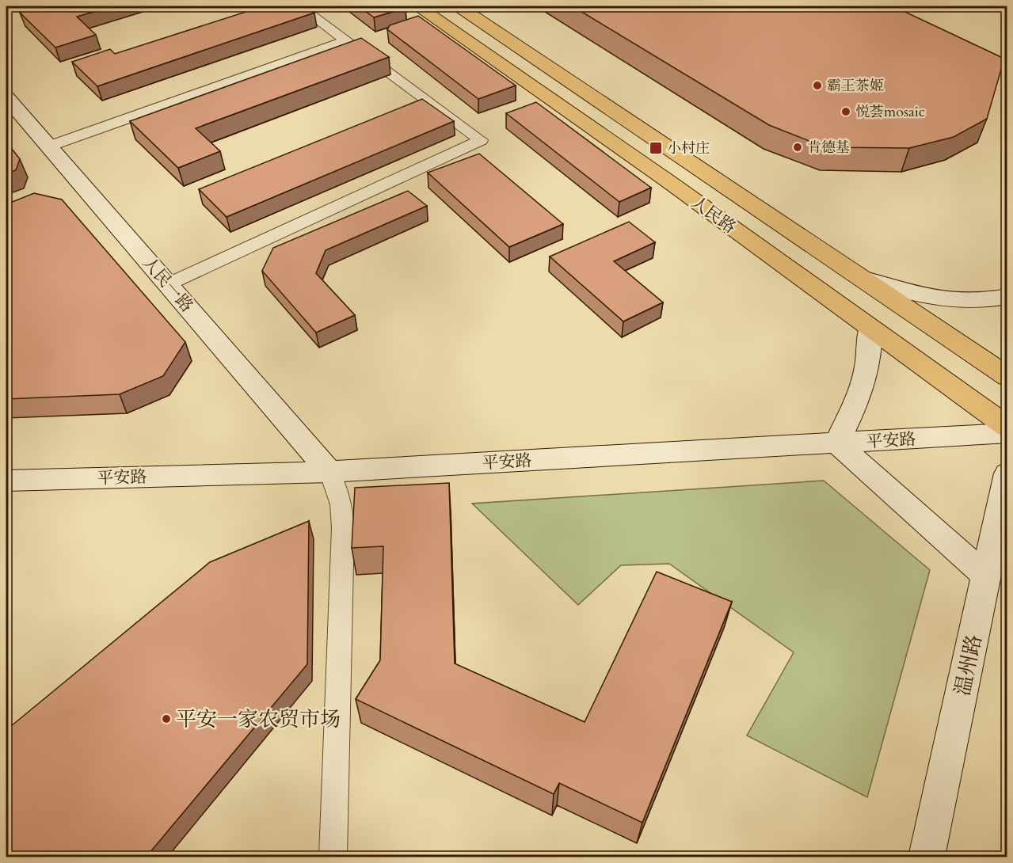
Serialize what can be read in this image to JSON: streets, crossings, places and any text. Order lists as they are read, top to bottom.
{
  "streets": {
    "main road": ["人民路"],
    "street": ["人民一路", "平安路", "温州路"]
  },
  "crossings": [
    ["人民一路", "平安路"]
  ],
  "places": {
    "other": [
      "霸王茶姬",
      "悦荟mosaic",
      "肯德基",
      "平安一家农贸市场"
    ],
    "transit": ["小村庄"]
  }
}
